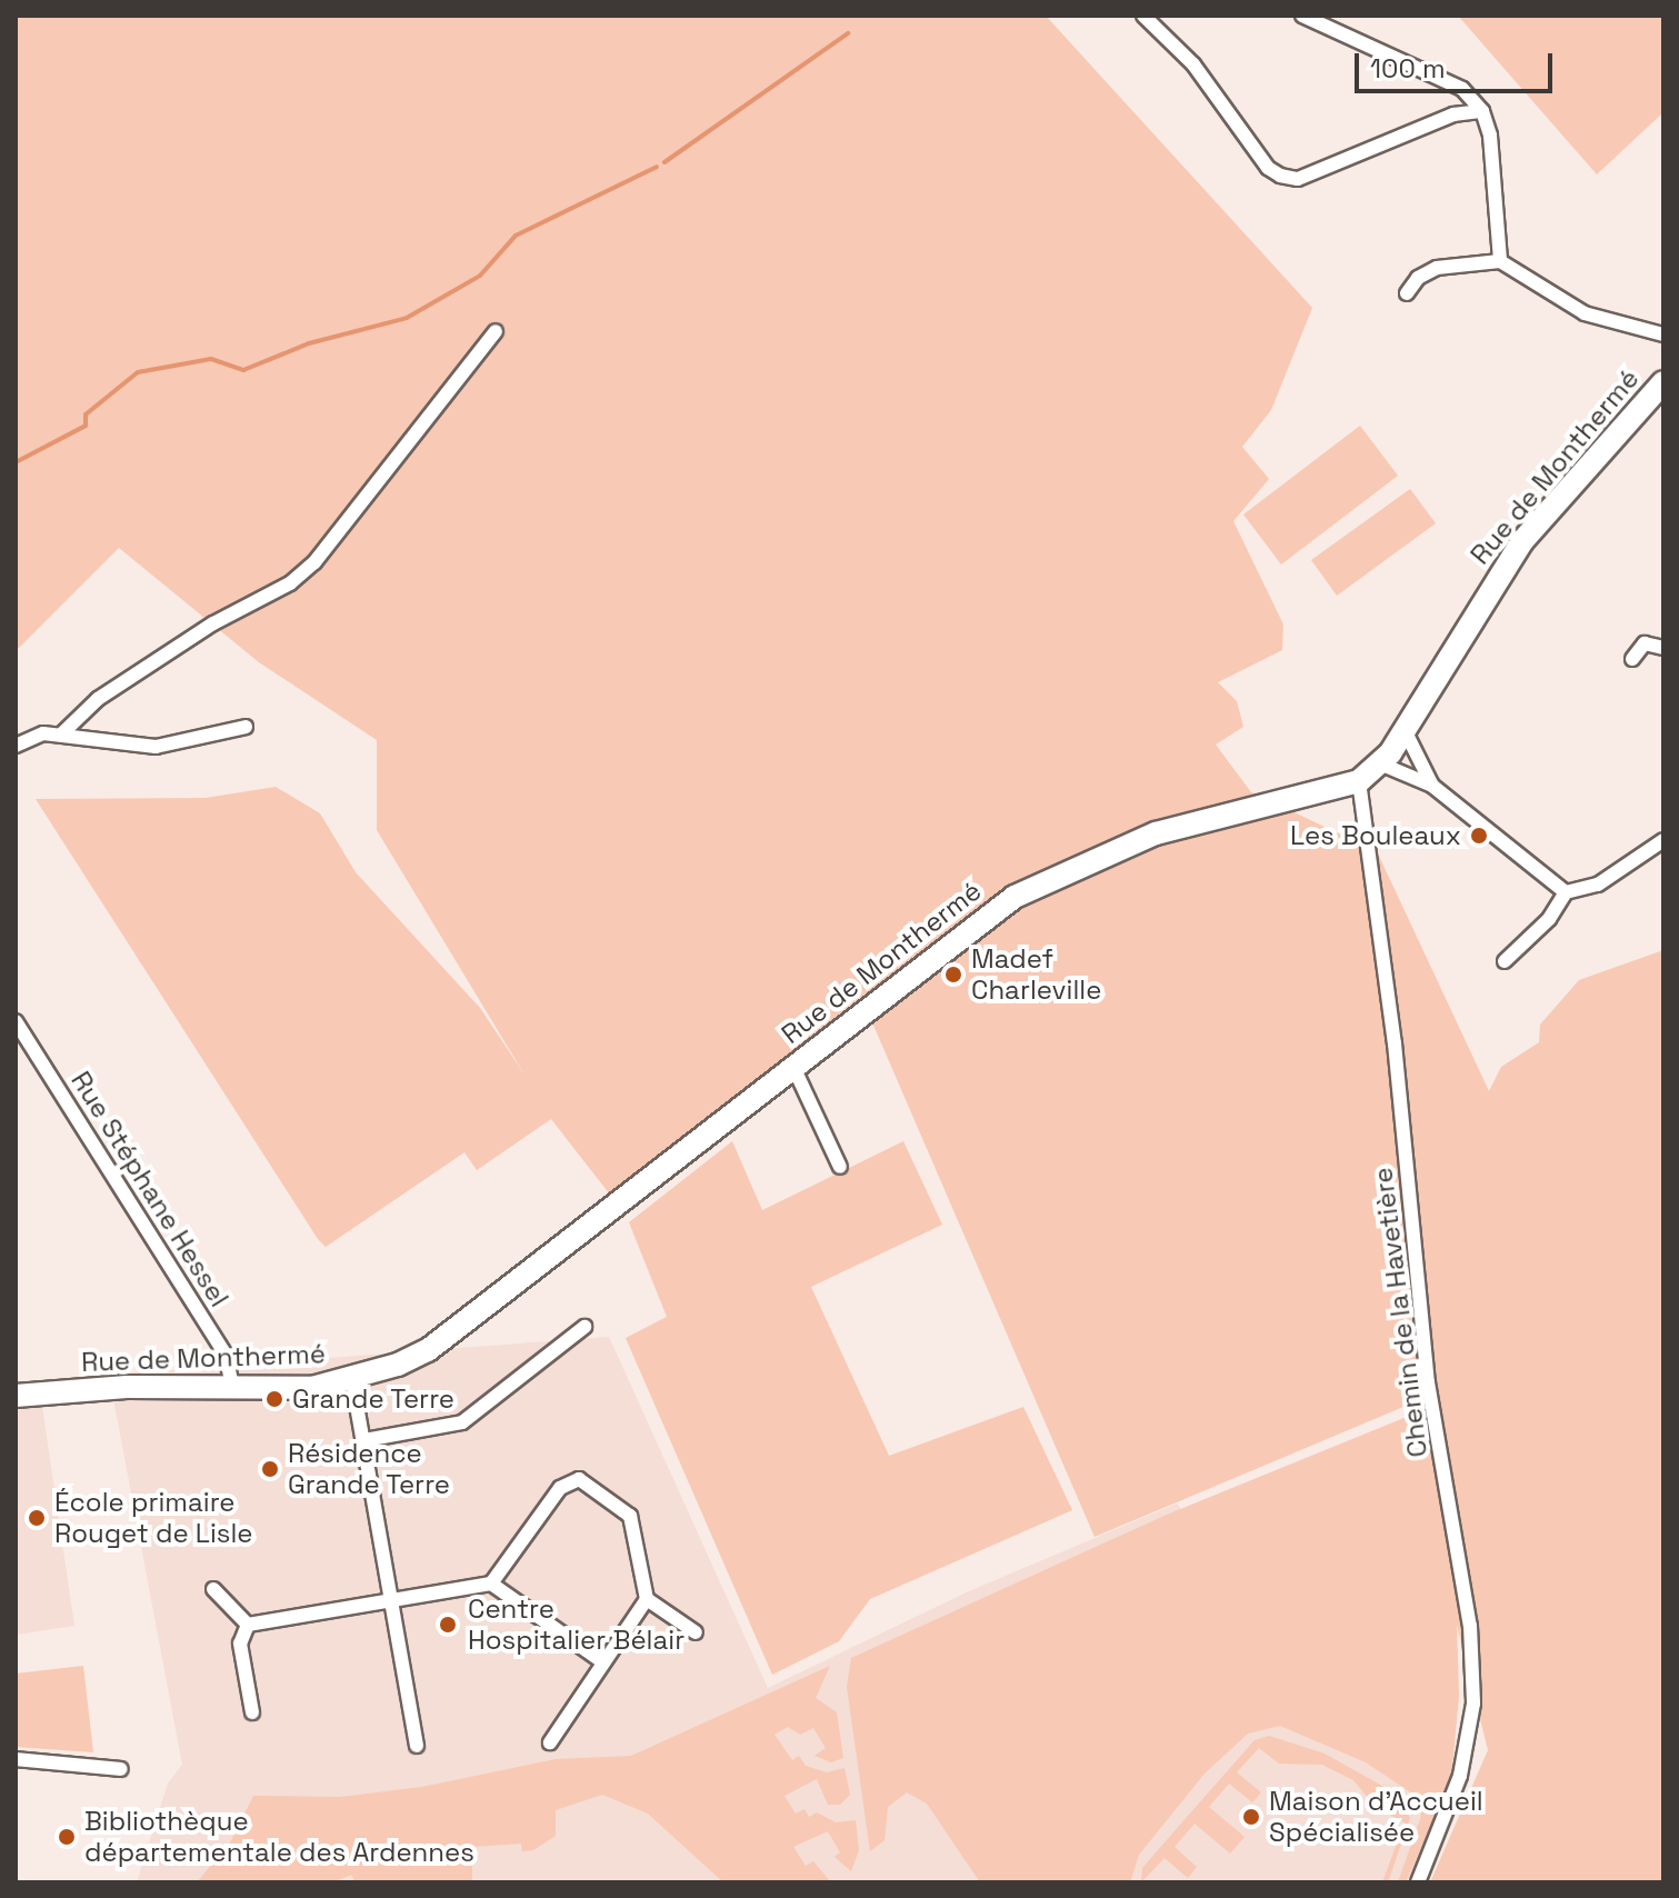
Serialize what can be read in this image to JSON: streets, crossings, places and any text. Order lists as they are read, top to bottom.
{
  "streets": {
    "main road": ["Rue de Monthermé"],
    "street": ["Rue Stéphane Hessel", "Chemin de la Havetière"]
  },
  "crossings": [
    ["Rue de Monthermé", "Rue Stéphane Hessel"],
    ["Rue de Monthermé", "Chemin de la Havetière"]
  ],
  "places": [
    "Les Bouleaux",
    "Madef Charleville",
    "Grande Terre",
    "Résidence Grande Terre",
    "École primaire Rouget de Lisle",
    "Centre Hospitalier Bélair",
    "Maison d'Accueil Spécialisée",
    "Bibliothèque départementale des Ardennes"
  ],
  "scale_bar": "100 m"
}
